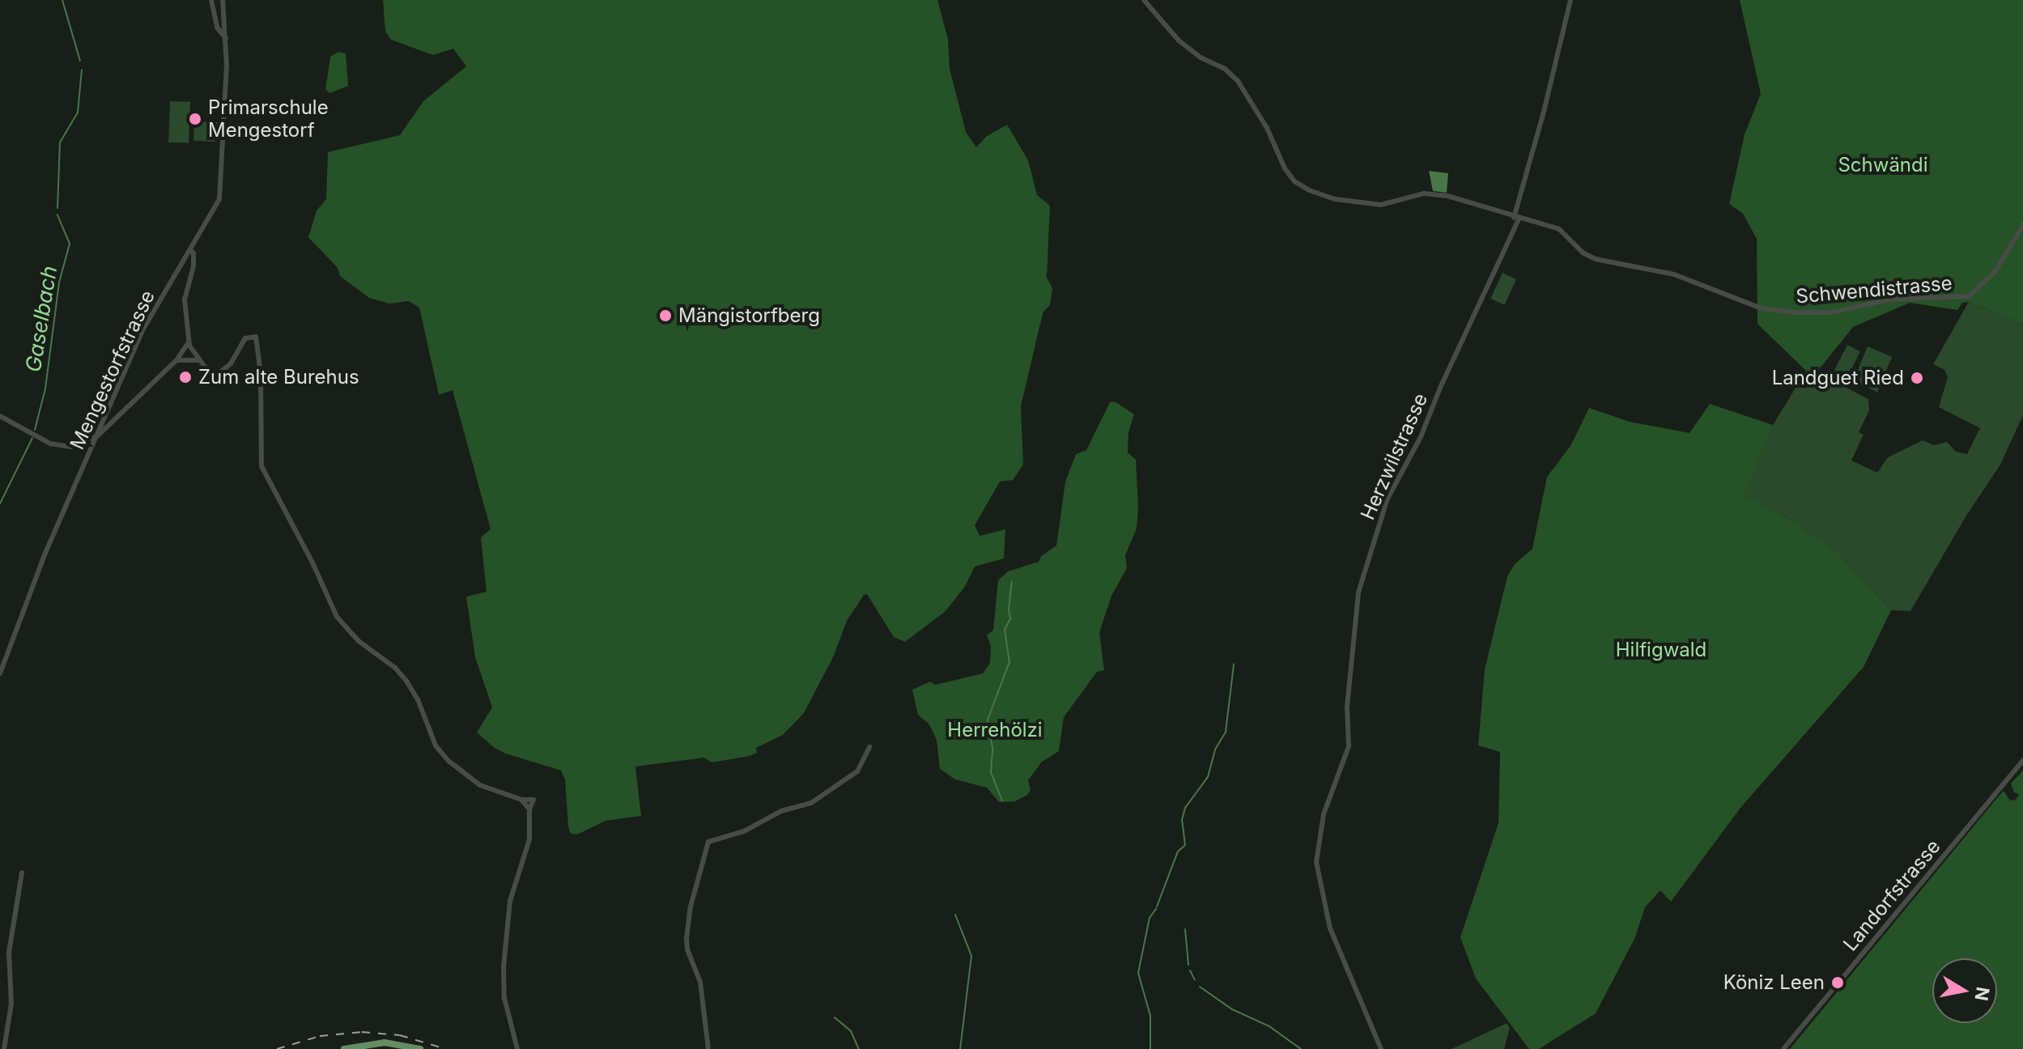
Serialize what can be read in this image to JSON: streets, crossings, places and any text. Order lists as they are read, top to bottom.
{
  "streets": {
    "street": [
      "Schwendistrasse",
      "Mengestorfstrasse",
      "Herzwilstrasse",
      "Landorfstrasse"
    ]
  },
  "crossings": [
    ["Schwendistrasse", "Herzwilstrasse"]
  ],
  "water": ["Gaselbach"],
  "parks": ["Schwändi", "Hilfigwald", "Herrehölzi"],
  "places": [
    "Primarschule Mengestorf",
    "Mängistorfberg",
    "Zum alte Burehus",
    "Landguet Ried",
    "Köniz Leen"
  ],
  "north": "right"
}
